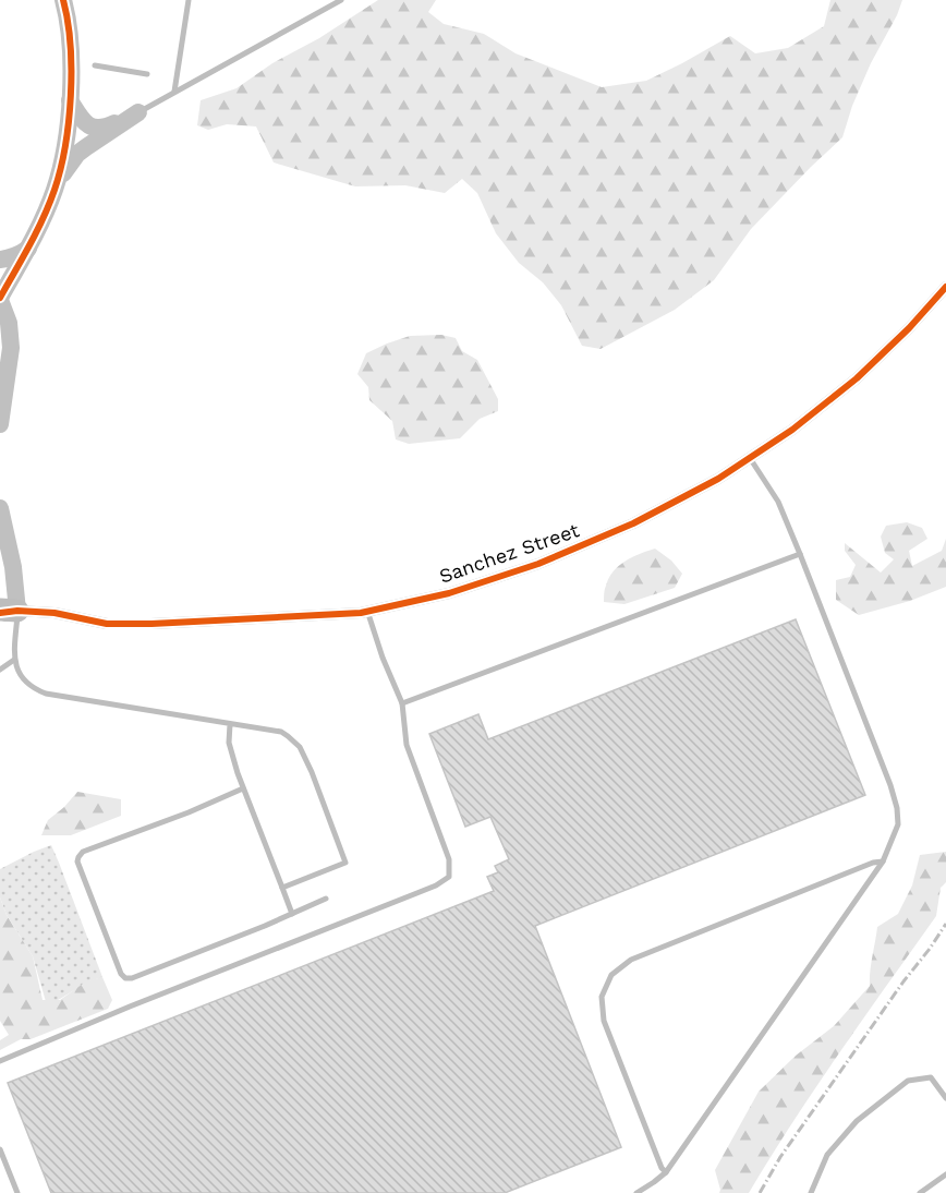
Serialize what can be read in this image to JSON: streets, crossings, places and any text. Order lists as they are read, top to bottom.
{
  "streets": {
    "street": ["Sanchez Street"]
  }
}
